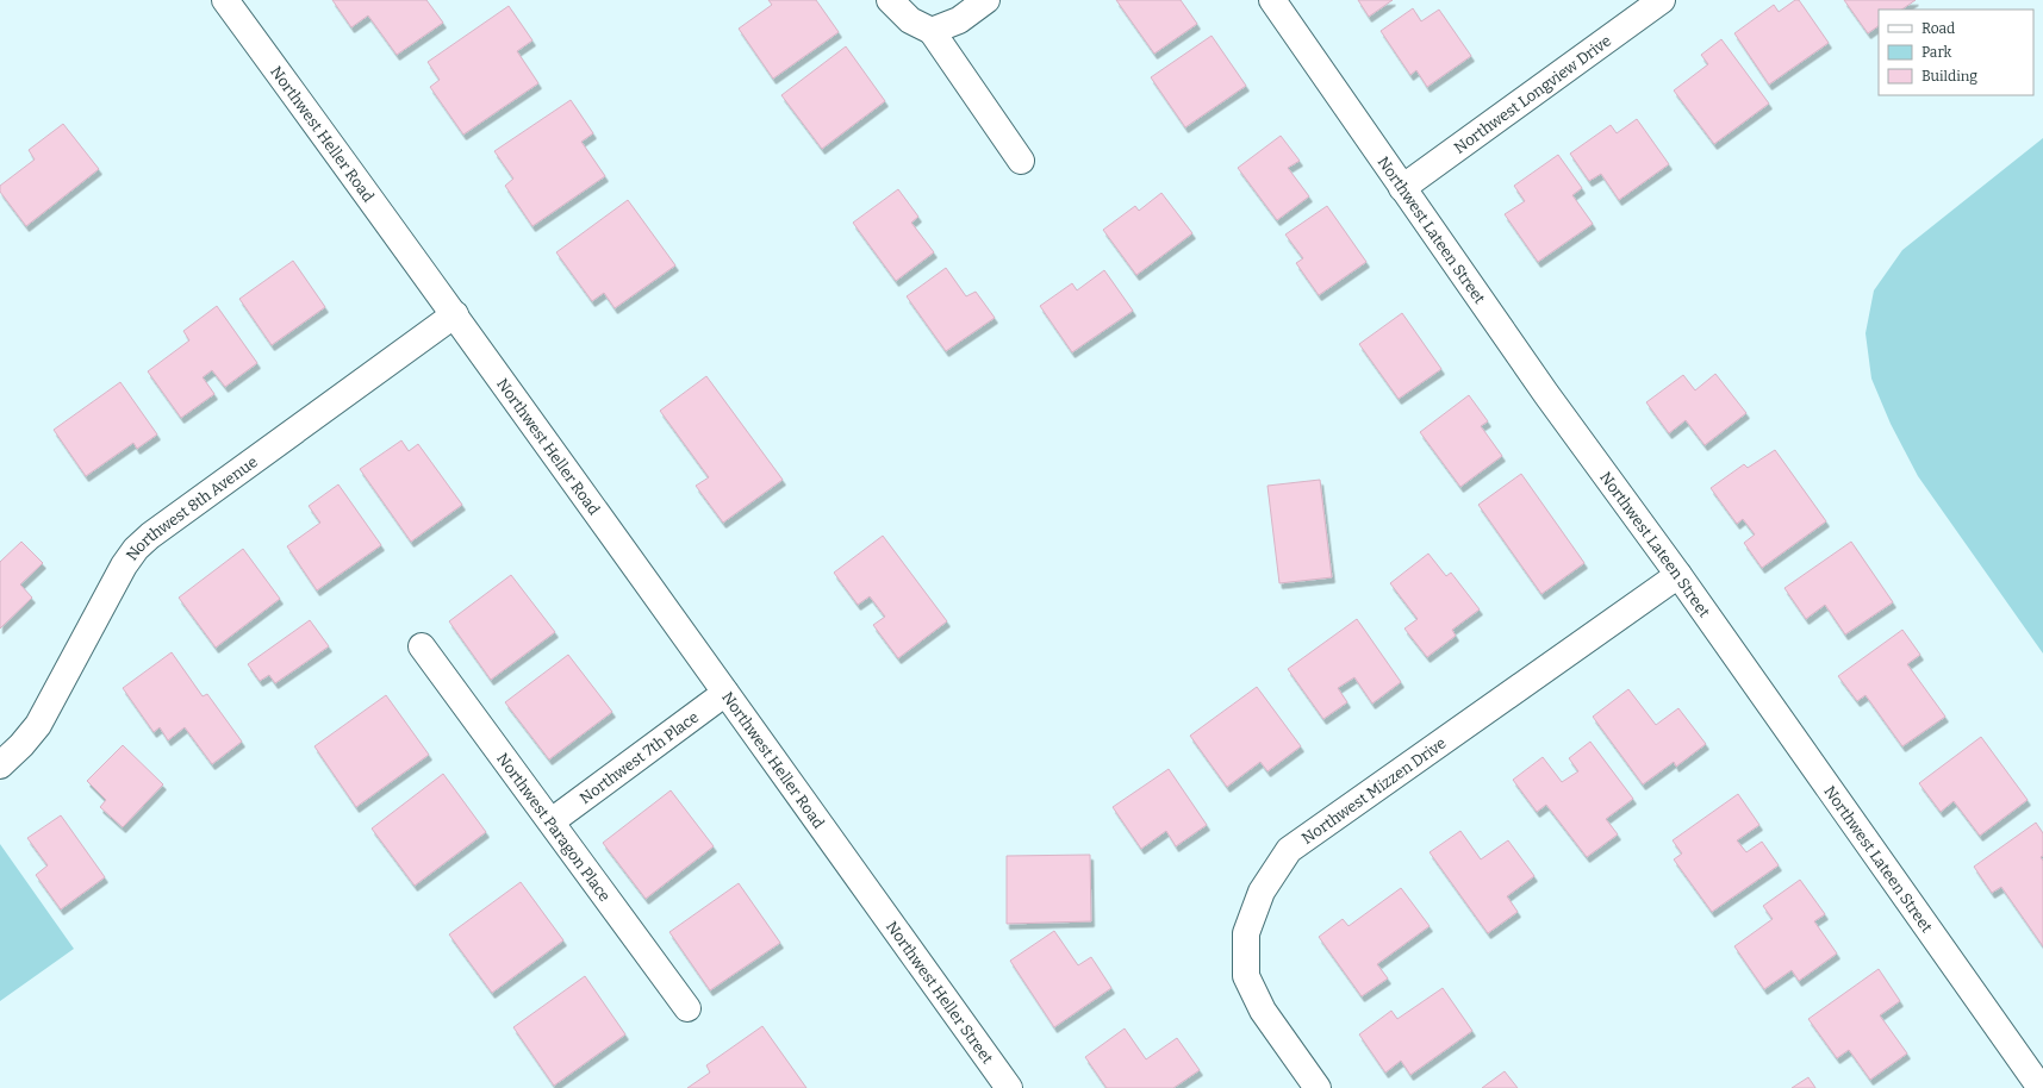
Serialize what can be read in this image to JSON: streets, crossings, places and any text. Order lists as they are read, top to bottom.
{
  "streets": {
    "street": [
      "Northwest Longview Drive",
      "Northwest Heller Road",
      "Northwest Lateen Street",
      "Northwest 8th Avenue",
      "Northwest 7th Place",
      "Northwest Mizzen Drive",
      "Northwest Paragon Place",
      "Northwest Heller Street"
    ]
  },
  "crossings": [
    ["Northwest Longview Drive", "Northwest Lateen Street"],
    ["Northwest Heller Road", "Northwest 8th Avenue"],
    ["Northwest Heller Road", "Northwest 7th Place"],
    ["Northwest Heller Road", "Northwest Heller Street"],
    ["Northwest Lateen Street", "Northwest Mizzen Drive"],
    ["Northwest 7th Place", "Northwest Paragon Place"]
  ],
  "legend": ["Road", "Park", "Building"]
}
